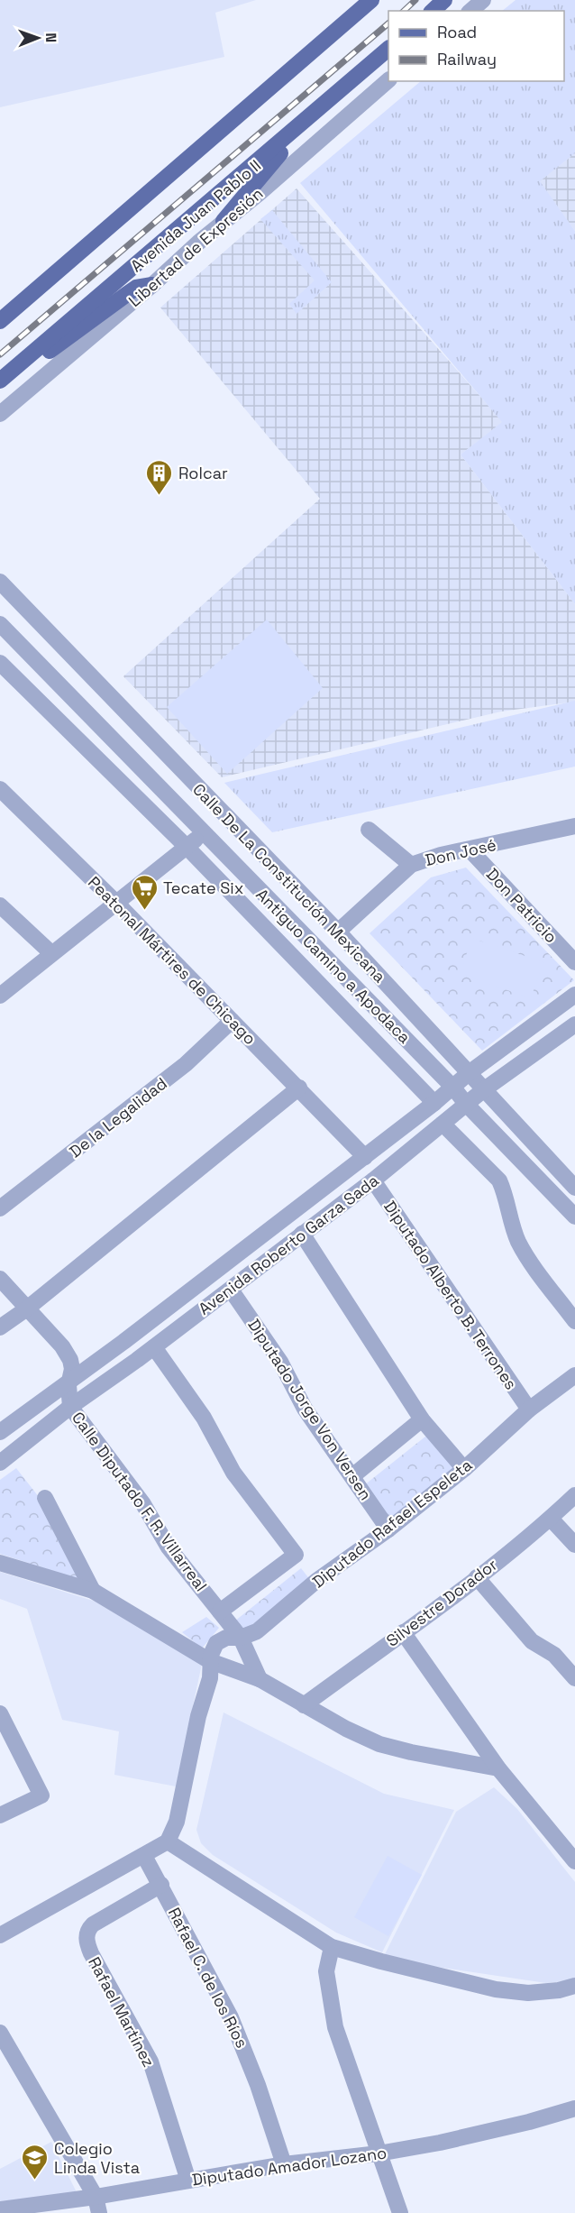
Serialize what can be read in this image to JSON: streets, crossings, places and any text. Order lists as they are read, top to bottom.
{
  "streets": {
    "main road": ["Avenida Juan Pablo II"],
    "street": [
      "Libertad de Expresión",
      "Don José",
      "Calle De La Constitución Mexicana",
      "Don Patricio",
      "Peatonal Mártires de Chicago",
      "Antiguo Camino a Apodaca",
      "De la Legalidad",
      "Avenida Roberto Garza Sada",
      "Diputado Alberto B. Terrones",
      "Diputado Jorge Von Versen",
      "Calle Diputado F. R. Villarreal",
      "Diputado Rafael Espeleta",
      "Silvestre Dorador",
      "Rafael C. de los Ríos",
      "Rafael Martínez",
      "Diputado Amador Lozano"
    ]
  },
  "crossings": [
    ["Don José", "Calle De La Constitución Mexicana"],
    ["Don José", "Don Patricio"],
    ["Calle De La Constitución Mexicana", "Avenida Roberto Garza Sada"],
    ["Peatonal Mártires de Chicago", "De la Legalidad"],
    ["Peatonal Mártires de Chicago", "Avenida Roberto Garza Sada"],
    ["Antiguo Camino a Apodaca", "Avenida Roberto Garza Sada"],
    ["Avenida Roberto Garza Sada", "Diputado Alberto B. Terrones"],
    ["Avenida Roberto Garza Sada", "Diputado Jorge Von Versen"],
    ["Avenida Roberto Garza Sada", "Calle Diputado F. R. Villarreal"],
    ["Diputado Alberto B. Terrones", "Diputado Rafael Espeleta"],
    ["Diputado Jorge Von Versen", "Diputado Rafael Espeleta"],
    ["Calle Diputado F. R. Villarreal", "Diputado Rafael Espeleta"],
    ["Rafael C. de los Ríos", "Rafael Martínez"],
    ["Rafael C. de los Ríos", "Diputado Amador Lozano"],
    ["Rafael Martínez", "Diputado Amador Lozano"]
  ],
  "places": {
    "building": ["Rolcar"],
    "supermarket": ["Tecate Six"],
    "school or university": ["Colegio Linda Vista"]
  },
  "legend": ["Road", "Railway"],
  "north": "right"
}
